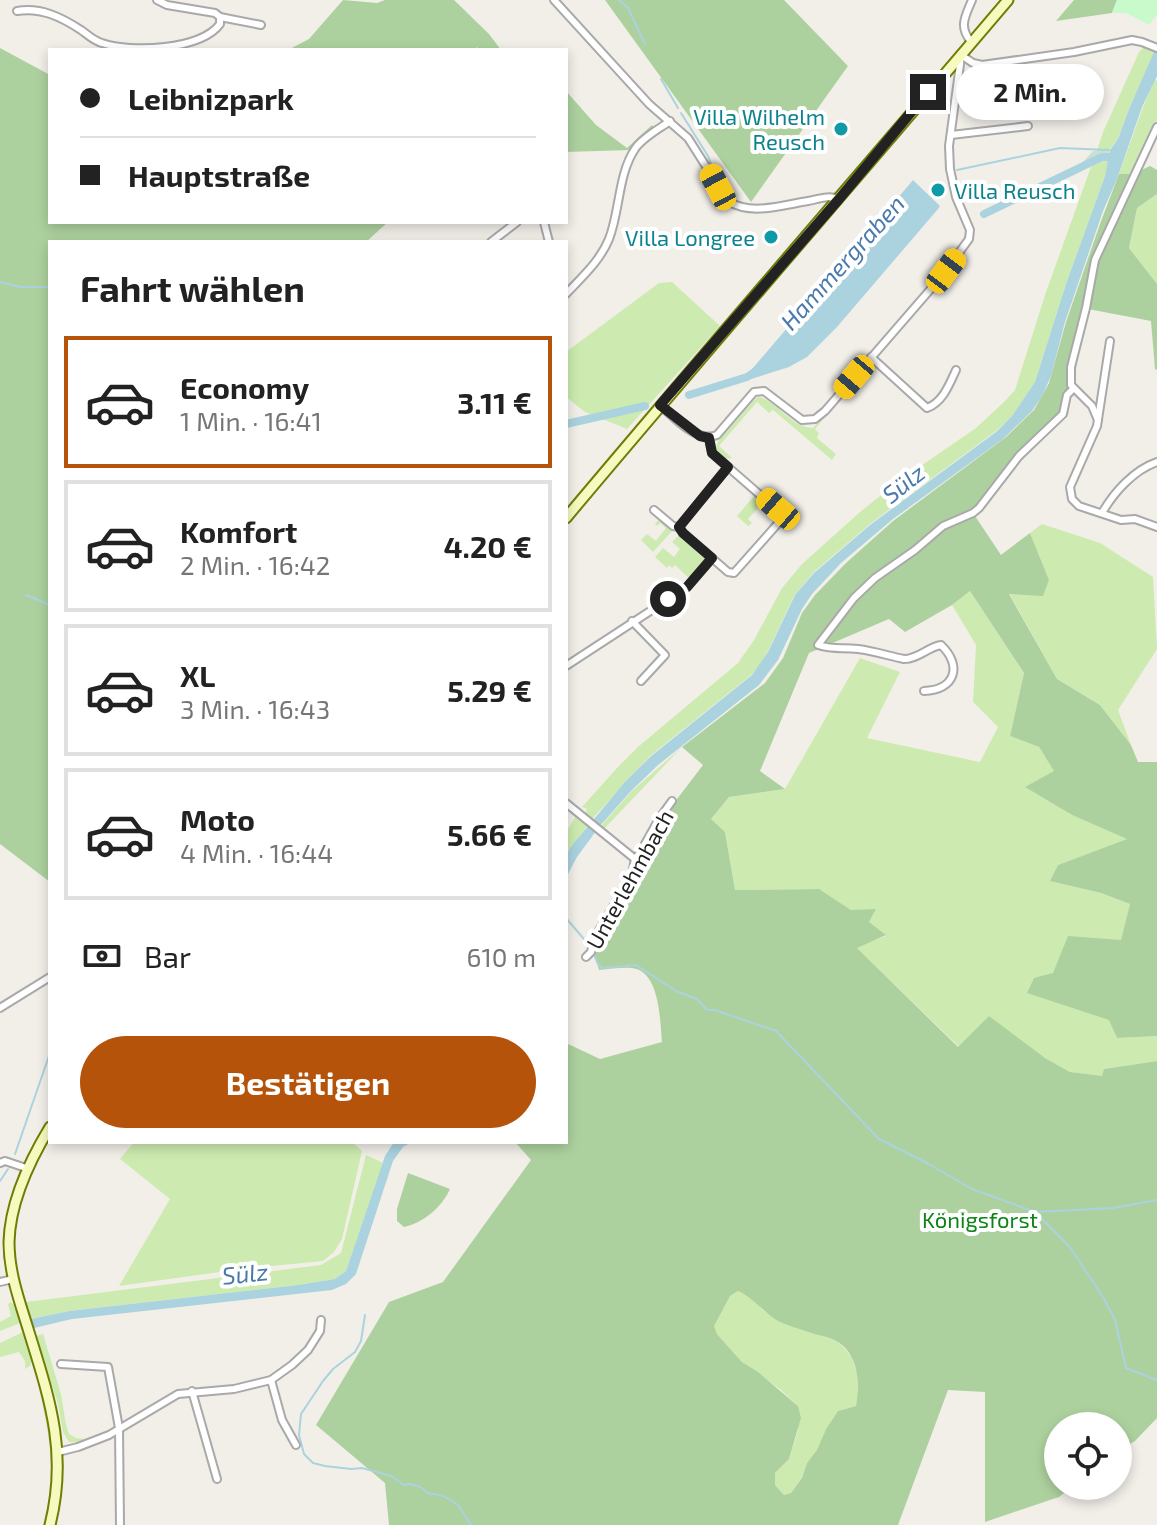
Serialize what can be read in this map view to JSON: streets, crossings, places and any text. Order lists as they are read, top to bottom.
{
  "streets": {
    "street": ["Unterlehmbach"]
  },
  "water": ["Hammergraben", "Sülz"],
  "parks": ["Königsforst"],
  "places": ["Villa Wilhelm Reusch", "Villa Reusch", "Villa Longree"],
  "page": {
    "banner": ["Leibnizpark", "Hauptstraße"],
    "bubble": "2 Min.",
    "heading": "Fahrt wählen",
    "list": [
      {
        "name": "Economy",
        "note": "1 Min. · 16:41",
        "value": "3.11 €"
      },
      {
        "name": "Komfort",
        "note": "2 Min. · 16:42",
        "value": "4.20 €"
      },
      {
        "name": "XL",
        "note": "3 Min. · 16:43",
        "value": "5.29 €"
      },
      {
        "name": "Moto",
        "note": "4 Min. · 16:44",
        "value": "5.66 €"
      }
    ],
    "pay": ["Bar", "610 m"],
    "buttons": "Bestätigen"
  }
}
